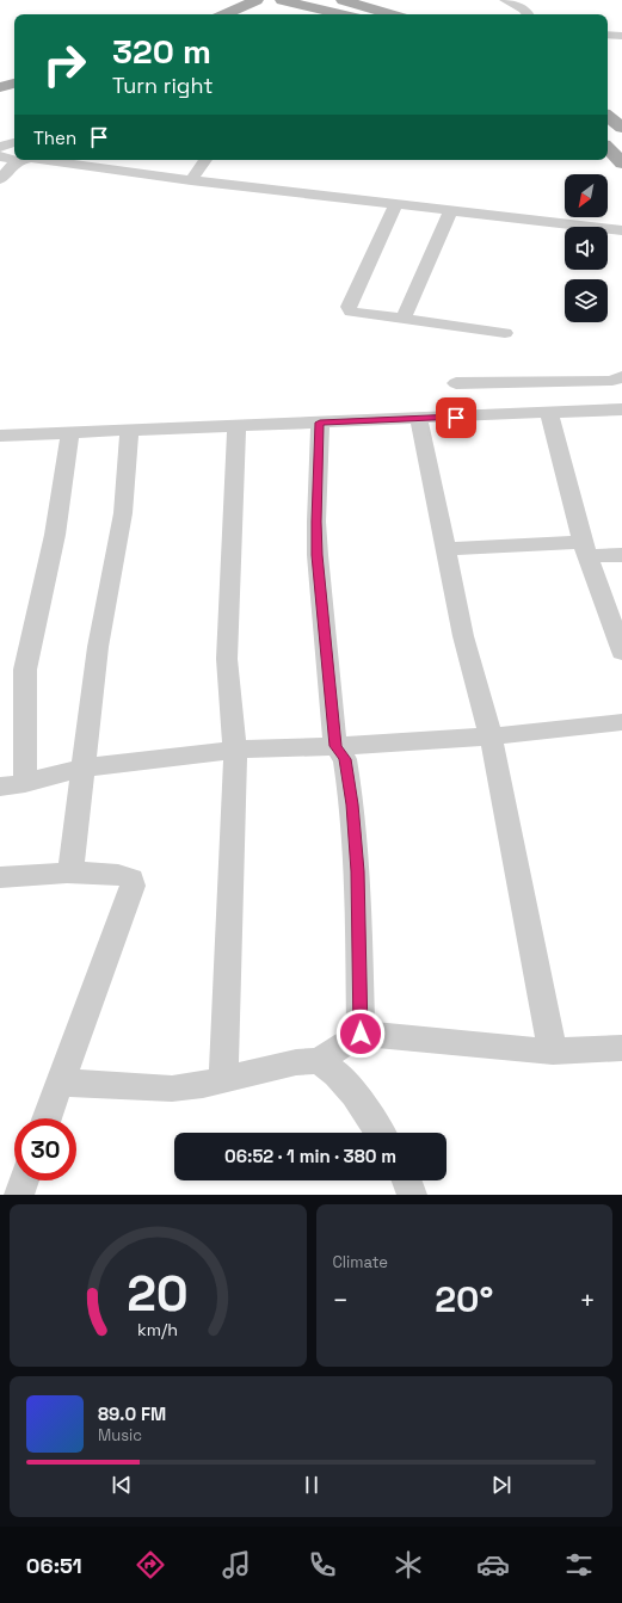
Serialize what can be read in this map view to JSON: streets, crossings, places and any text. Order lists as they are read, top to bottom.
{
  "north": "bottom left",
  "page": {
    "turn": ["320 m", "Turn right"],
    "then": "Then",
    "limit": "30",
    "trip": "06:52 · 1 min · 380 m",
    "tile": "Climate",
    "heat": ["−", "20°", "+"],
    "song": ["89.0 FM", "Music"],
    "tabs": "06:51",
    "gauge": ["20", "km/h"]
  }
}
